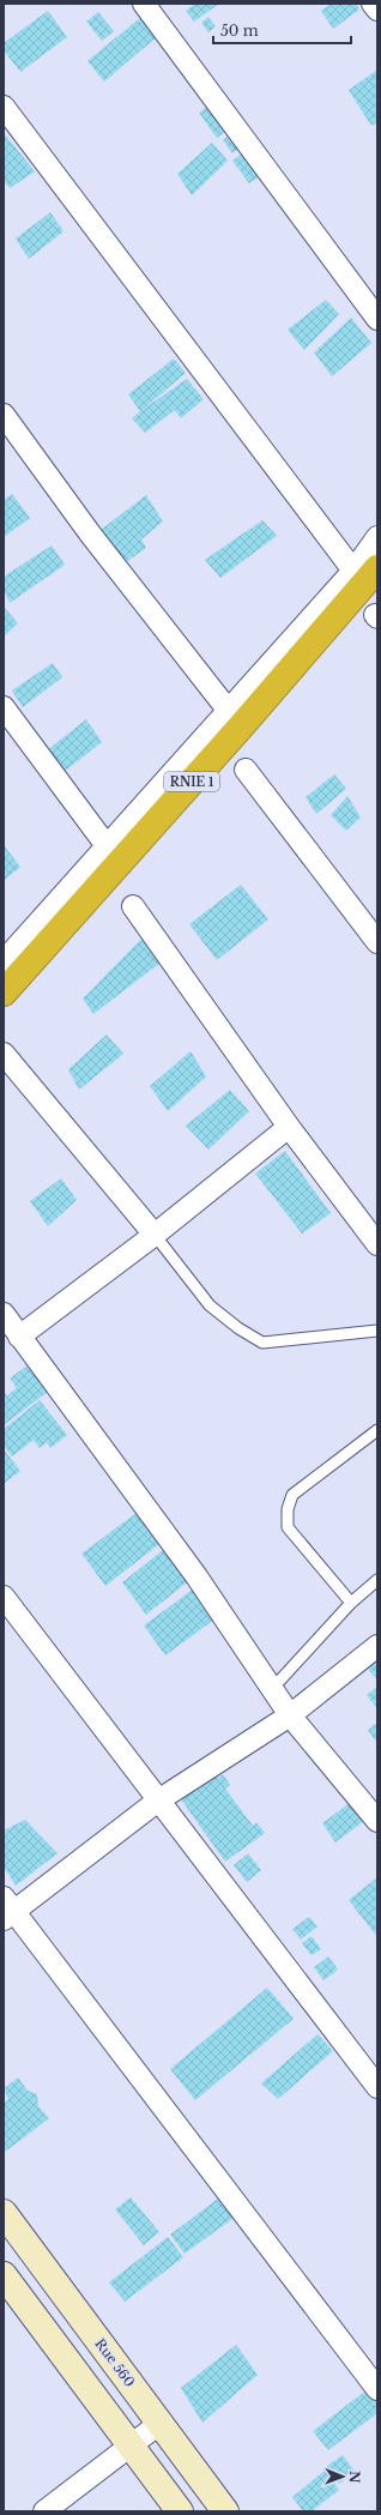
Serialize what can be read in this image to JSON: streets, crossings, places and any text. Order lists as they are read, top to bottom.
{
  "streets": {
    "highway": ["RNIE 1"],
    "main road": ["Rue 560"]
  },
  "scale_bar": "50 m",
  "north": "right"
}
